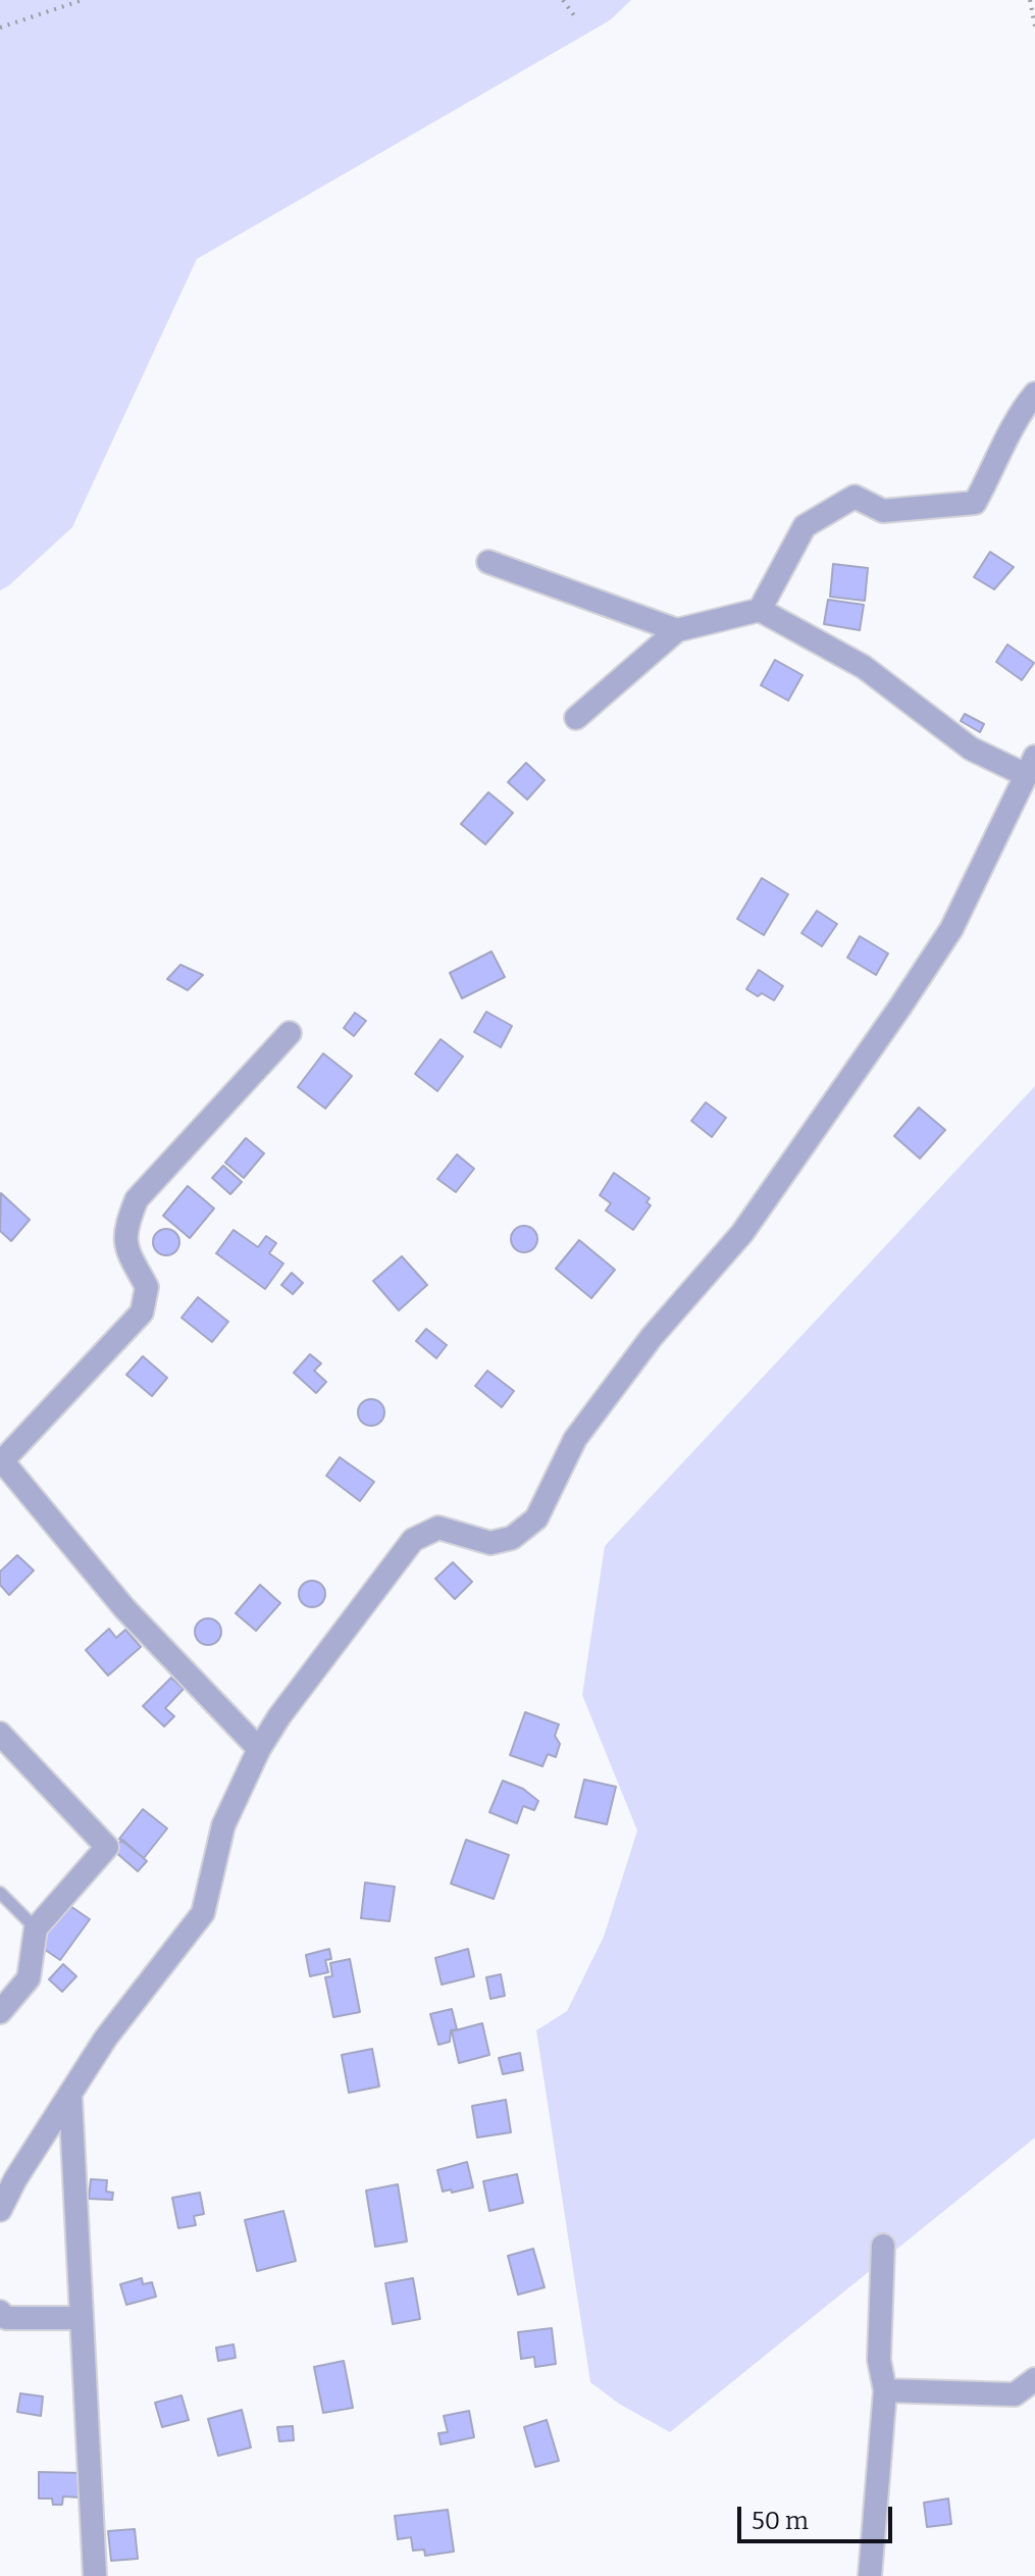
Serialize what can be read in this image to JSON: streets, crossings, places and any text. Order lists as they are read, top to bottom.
{
  "scale_bar": "50 m"
}
